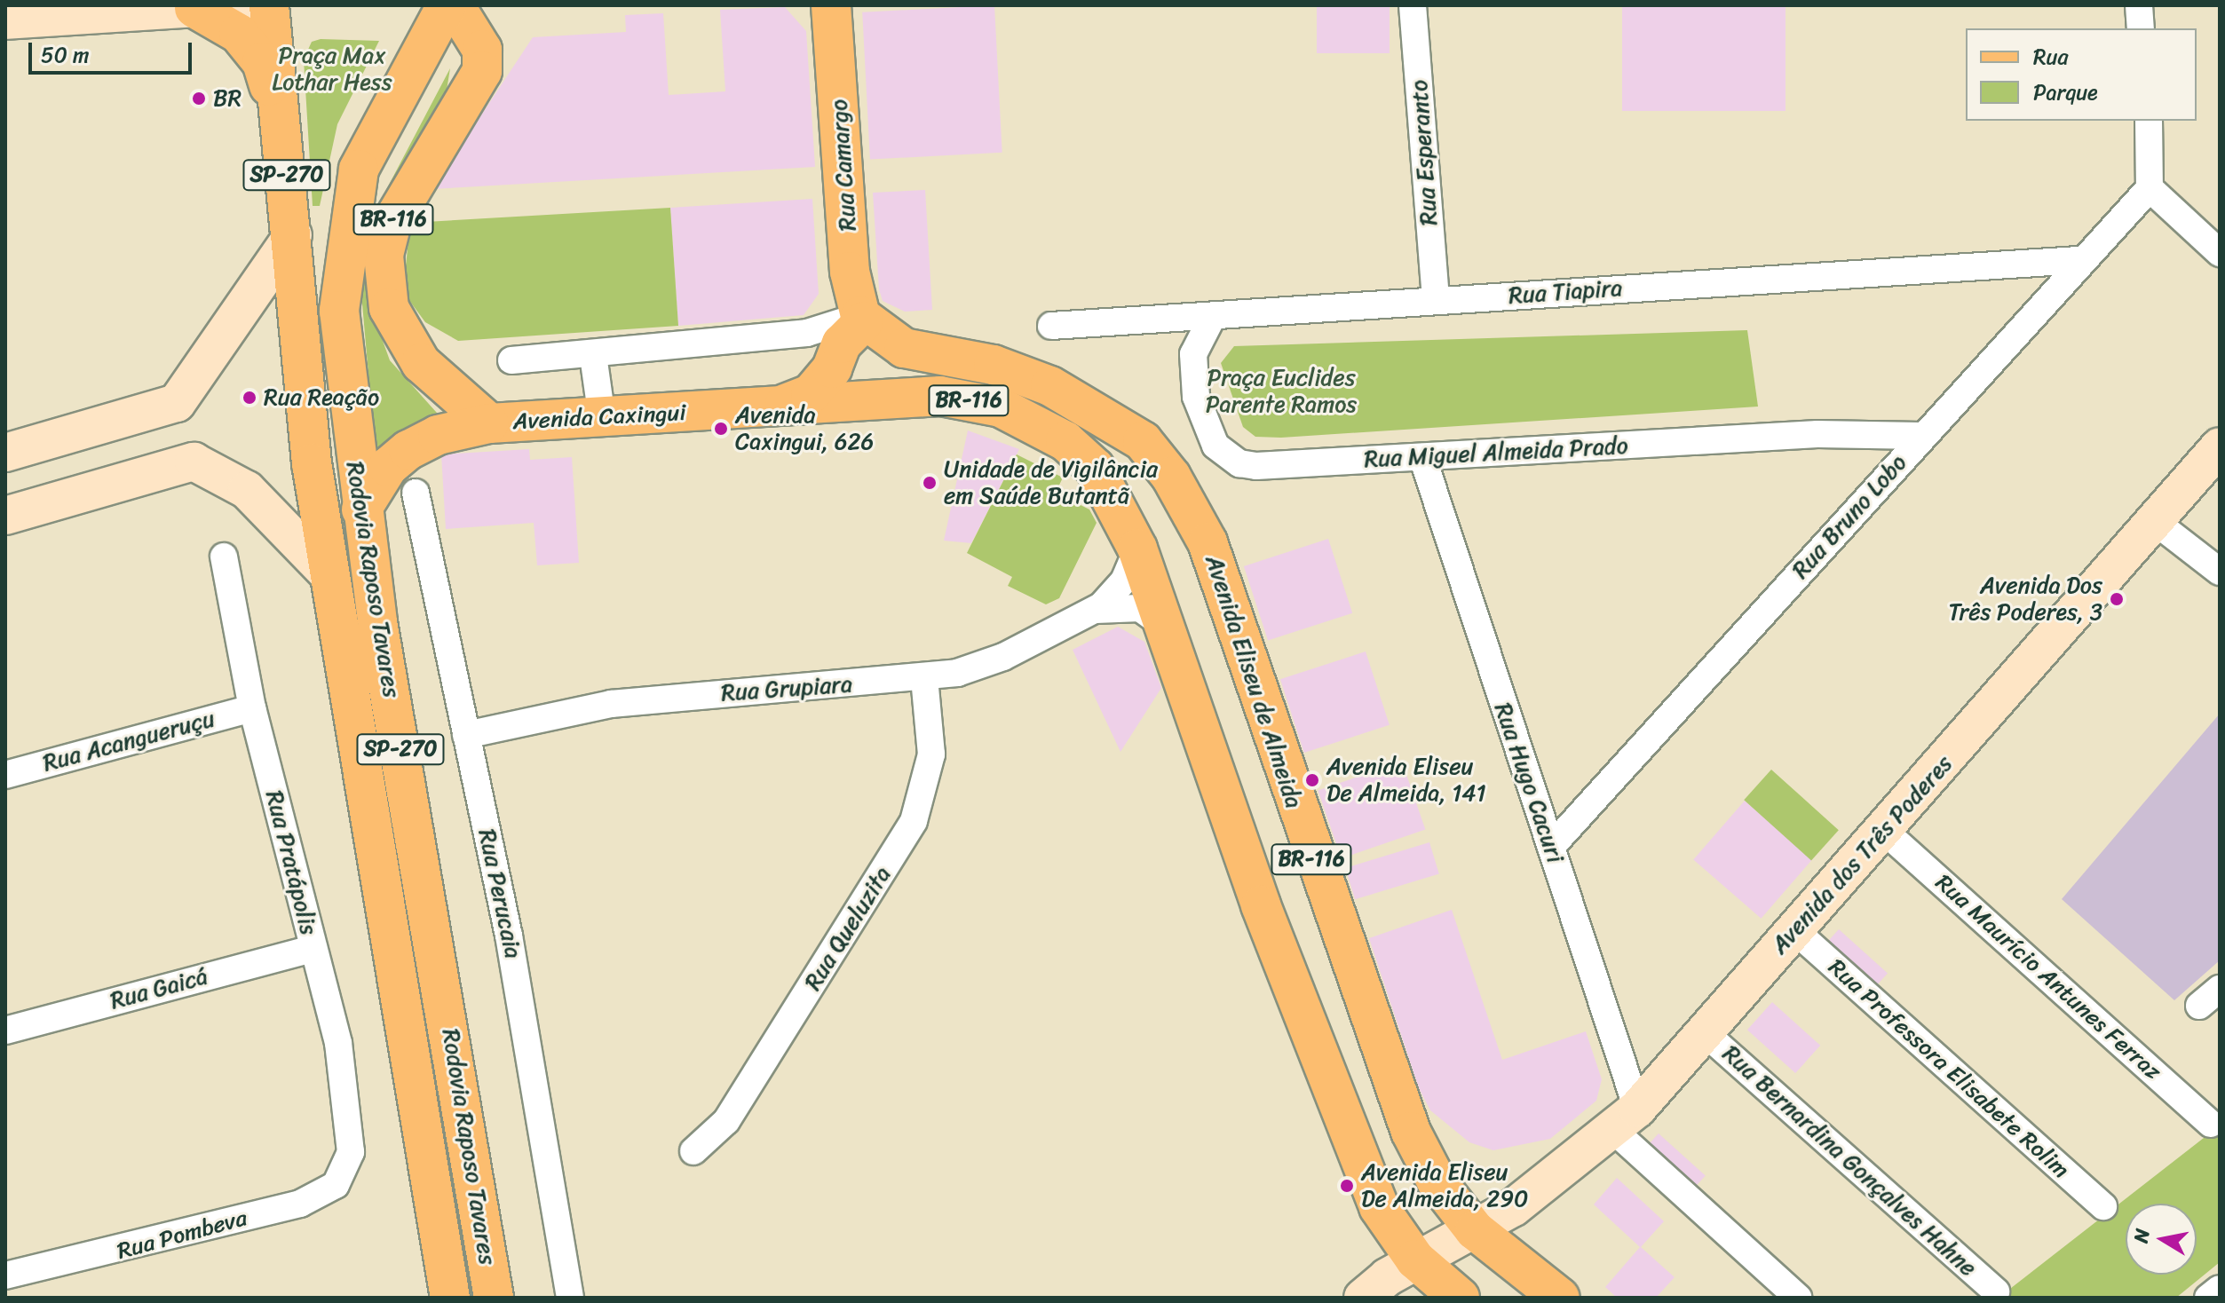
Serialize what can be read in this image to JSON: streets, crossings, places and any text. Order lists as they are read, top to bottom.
{
  "streets": {
    "main road": [
      "Rua Camargo",
      "SP-270",
      "BR-116",
      "Avenida Caxingui",
      "Rodovia Raposo Tavares",
      "Avenida Eliseu de Almeida",
      "Avenida dos Três Poderes"
    ],
    "street": [
      "Rua Esperanto",
      "Rua Tiapira",
      "Rua Miguel Almeida Prado",
      "Rua Bruno Lobo",
      "Rua Grupiara",
      "Rua Acangueruçu",
      "Rua Hugo Cacuri",
      "Rua Pratápolis",
      "Rua Perucaia",
      "Rua Queluzita",
      "Rua Maurício Antunes Ferraz",
      "Rua Gaicá",
      "Rua Professora Elisabete Rolim",
      "Rua Bernardina Gonçalves Hahne",
      "Rua Pombeva"
    ]
  },
  "crossings": [
    ["Rua Esperanto", "Rua Tiapira"],
    ["Rua Camargo", "BR-116"],
    ["Rua Camargo", "Avenida Eliseu de Almeida"],
    ["BR-116", "Avenida Caxingui"],
    ["BR-116", "Avenida Eliseu de Almeida"],
    ["BR-116", "Rua Grupiara"],
    ["BR-116", "Avenida dos Três Poderes"],
    ["Rua Tiapira", "Rua Miguel Almeida Prado"],
    ["Rua Tiapira", "Rua Bruno Lobo"],
    ["Rua Miguel Almeida Prado", "Rua Bruno Lobo"],
    ["Rua Miguel Almeida Prado", "Rua Hugo Cacuri"],
    ["Rua Bruno Lobo", "Rua Hugo Cacuri"],
    ["Avenida Eliseu de Almeida", "Avenida dos Três Poderes"],
    ["Rua Grupiara", "Rua Perucaia"],
    ["Rua Grupiara", "Rua Queluzita"],
    ["Rua Acangueruçu", "Rua Pratápolis"],
    ["Rua Hugo Cacuri", "Avenida dos Três Poderes"],
    ["Avenida dos Três Poderes", "Rua Maurício Antunes Ferraz"],
    ["Avenida dos Três Poderes", "Rua Professora Elisabete Rolim"],
    ["Avenida dos Três Poderes", "Rua Bernardina Gonçalves Hahne"],
    ["Rua Pratápolis", "Rua Gaicá"],
    ["Rua Pratápolis", "Rua Pombeva"]
  ],
  "parks": ["Praça Max Lothar Hess", "Praça Euclides Parente Ramos"],
  "places": [
    "BR",
    "Rua Reação",
    "Avenida Caxingui, 626",
    "Unidade de Vigilância em Saúde Butantã",
    "Avenida Dos Três Poderes, 3",
    "Avenida Eliseu De Almeida, 141",
    "Avenida Eliseu De Almeida, 290"
  ],
  "legend": ["Rua", "Parque"],
  "scale_bar": "50 m",
  "north": "left"
}
